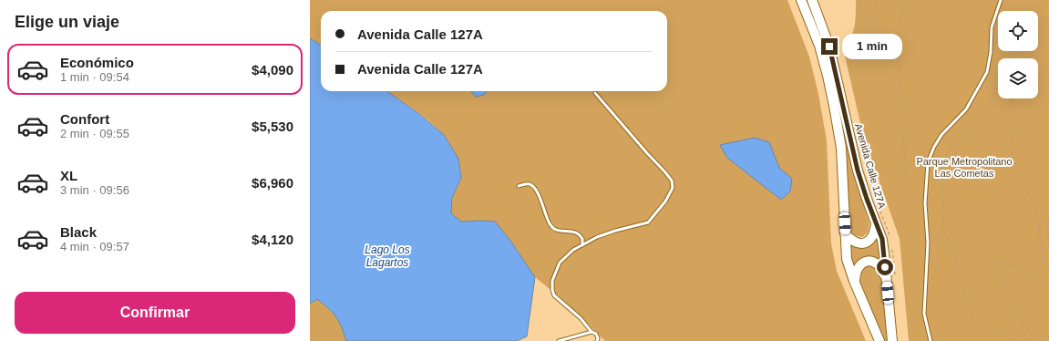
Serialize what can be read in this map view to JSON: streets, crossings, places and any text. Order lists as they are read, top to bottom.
{
  "streets": {
    "main road": ["Avenida Calle 127A"]
  },
  "water": ["Lago Los Lagartos"],
  "parks": ["Parque Metropolitano Las Cometas"],
  "page": {
    "heading": "Elige un viaje",
    "banner": ["Avenida Calle 127A", "Avenida Calle 127A"],
    "bubble": "1 min",
    "list": [
      {
        "name": "Económico",
        "note": "1 min · 09:54",
        "value": "$4,090"
      },
      {
        "name": "Confort",
        "note": "2 min · 09:55",
        "value": "$5,530"
      },
      {
        "name": "XL",
        "note": "3 min · 09:56",
        "value": "$6,960"
      },
      {
        "name": "Black",
        "note": "4 min · 09:57",
        "value": "$4,120"
      }
    ],
    "buttons": "Confirmar"
  }
}
